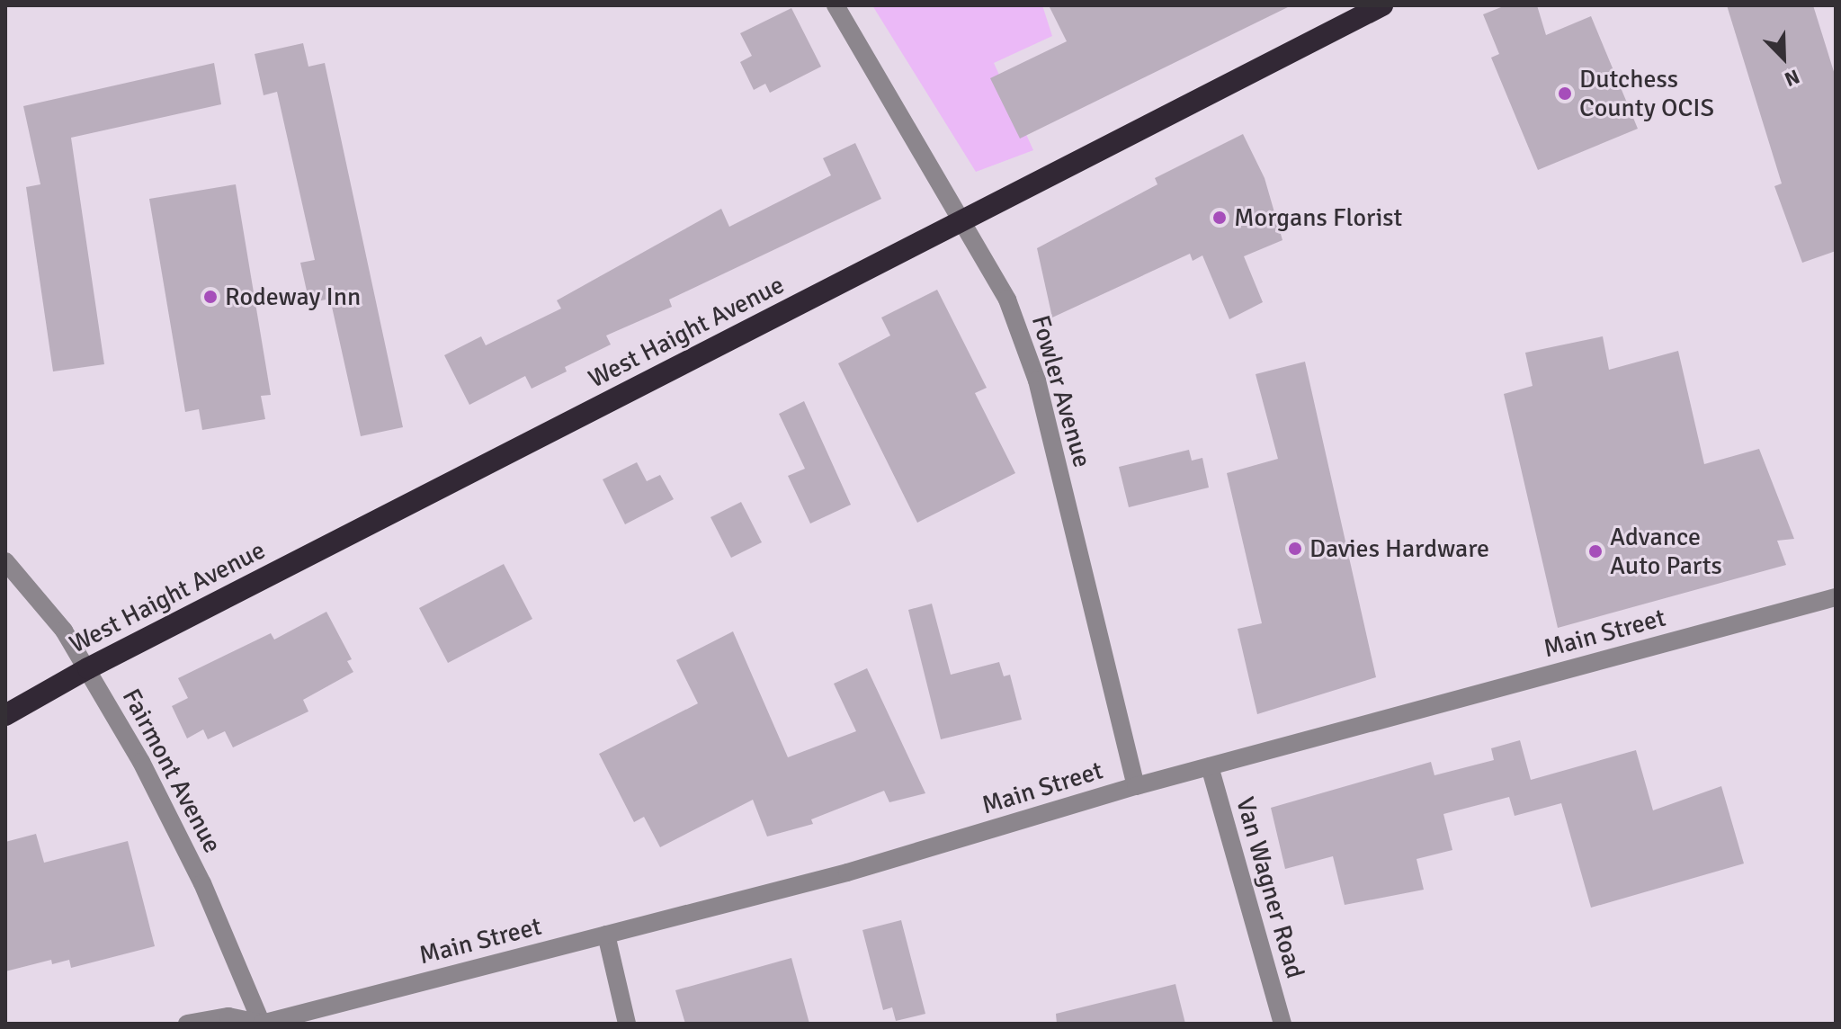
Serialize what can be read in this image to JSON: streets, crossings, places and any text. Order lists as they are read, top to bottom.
{
  "streets": {
    "highway": ["West Haight Avenue"],
    "street": [
      "Fowler Avenue",
      "Main Street",
      "Fairmont Avenue",
      "Van Wagner Road"
    ]
  },
  "crossings": [
    ["West Haight Avenue", "Fowler Avenue"],
    ["West Haight Avenue", "Fairmont Avenue"],
    ["Fowler Avenue", "Main Street"],
    ["Main Street", "Fairmont Avenue"],
    ["Main Street", "Van Wagner Road"]
  ],
  "places": [
    "Dutchess County OCIS",
    "Morgans Florist",
    "Rodeway Inn",
    "Davies Hardware",
    "Advance Auto Parts"
  ],
  "north": "bottom right"
}
